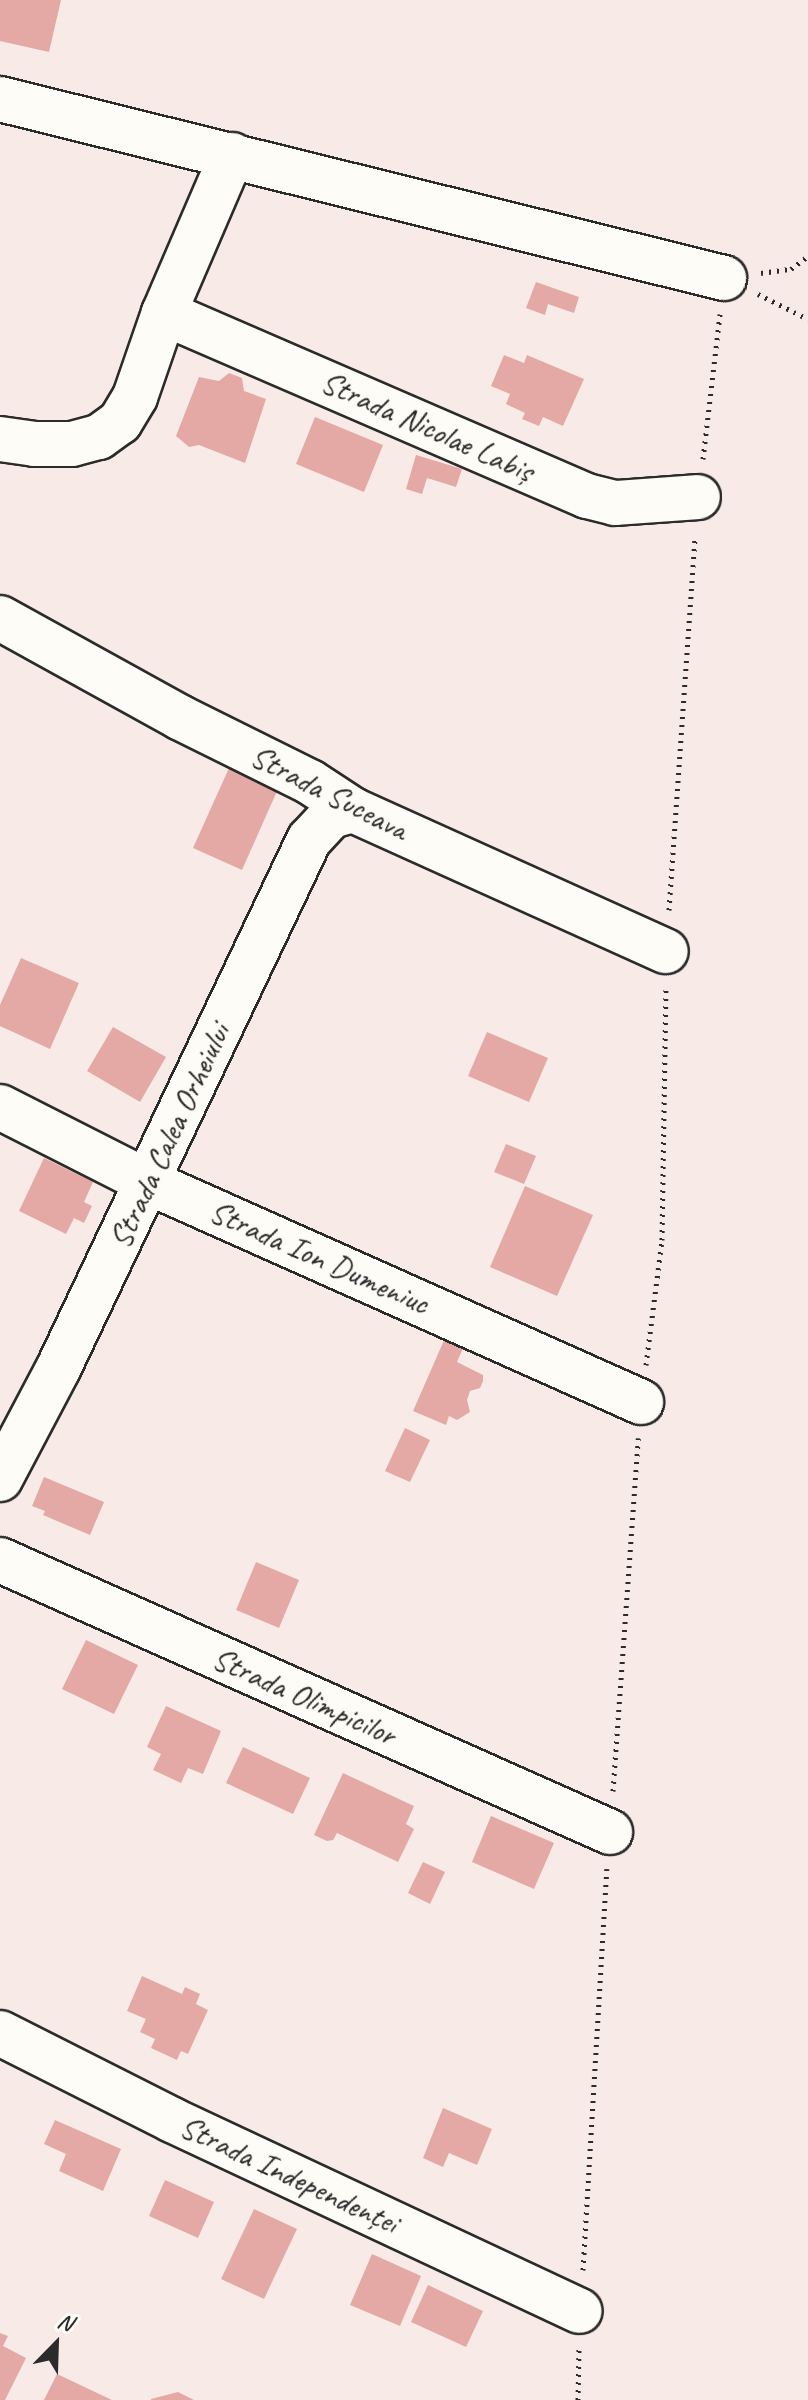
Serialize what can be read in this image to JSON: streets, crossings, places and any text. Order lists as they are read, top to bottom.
{
  "streets": {
    "street": [
      "Strada Nicolae Labiș",
      "Strada Suceava",
      "Strada Calea Orheiului",
      "Strada Ion Dumeniuc",
      "Strada Olimpicilor",
      "Strada Independenței"
    ]
  },
  "crossings": [
    ["Strada Suceava", "Strada Calea Orheiului"],
    ["Strada Calea Orheiului", "Strada Ion Dumeniuc"]
  ],
  "north": "top right"
}
